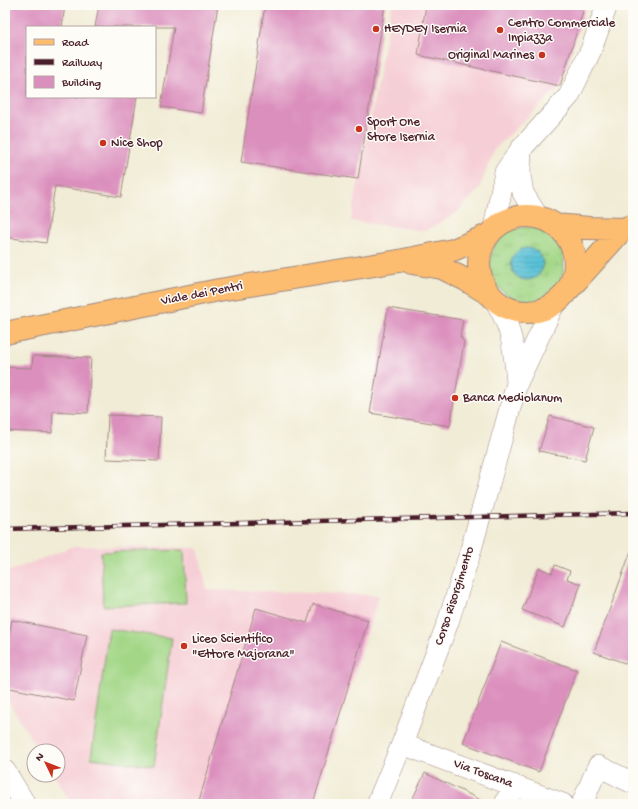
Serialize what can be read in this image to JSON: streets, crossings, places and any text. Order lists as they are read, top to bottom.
{
  "streets": {
    "main road": ["Viale dei Pentri"],
    "street": ["Corso Risorgimento", "Via Toscana"]
  },
  "crossings": [
    ["Viale dei Pentri", "Corso Risorgimento"],
    ["Corso Risorgimento", "Via Toscana"]
  ],
  "places": [
    "HEYDEY Isernia",
    "Centro Commerciale Inpiazza",
    "Original Marines",
    "Sport One Store Isernia",
    "Nice Shop",
    "Banca Mediolanum",
    "Liceo Scientifico \"Ettore Majorana\""
  ],
  "legend": ["Road", "Railway", "Building"],
  "north": "top left"
}
